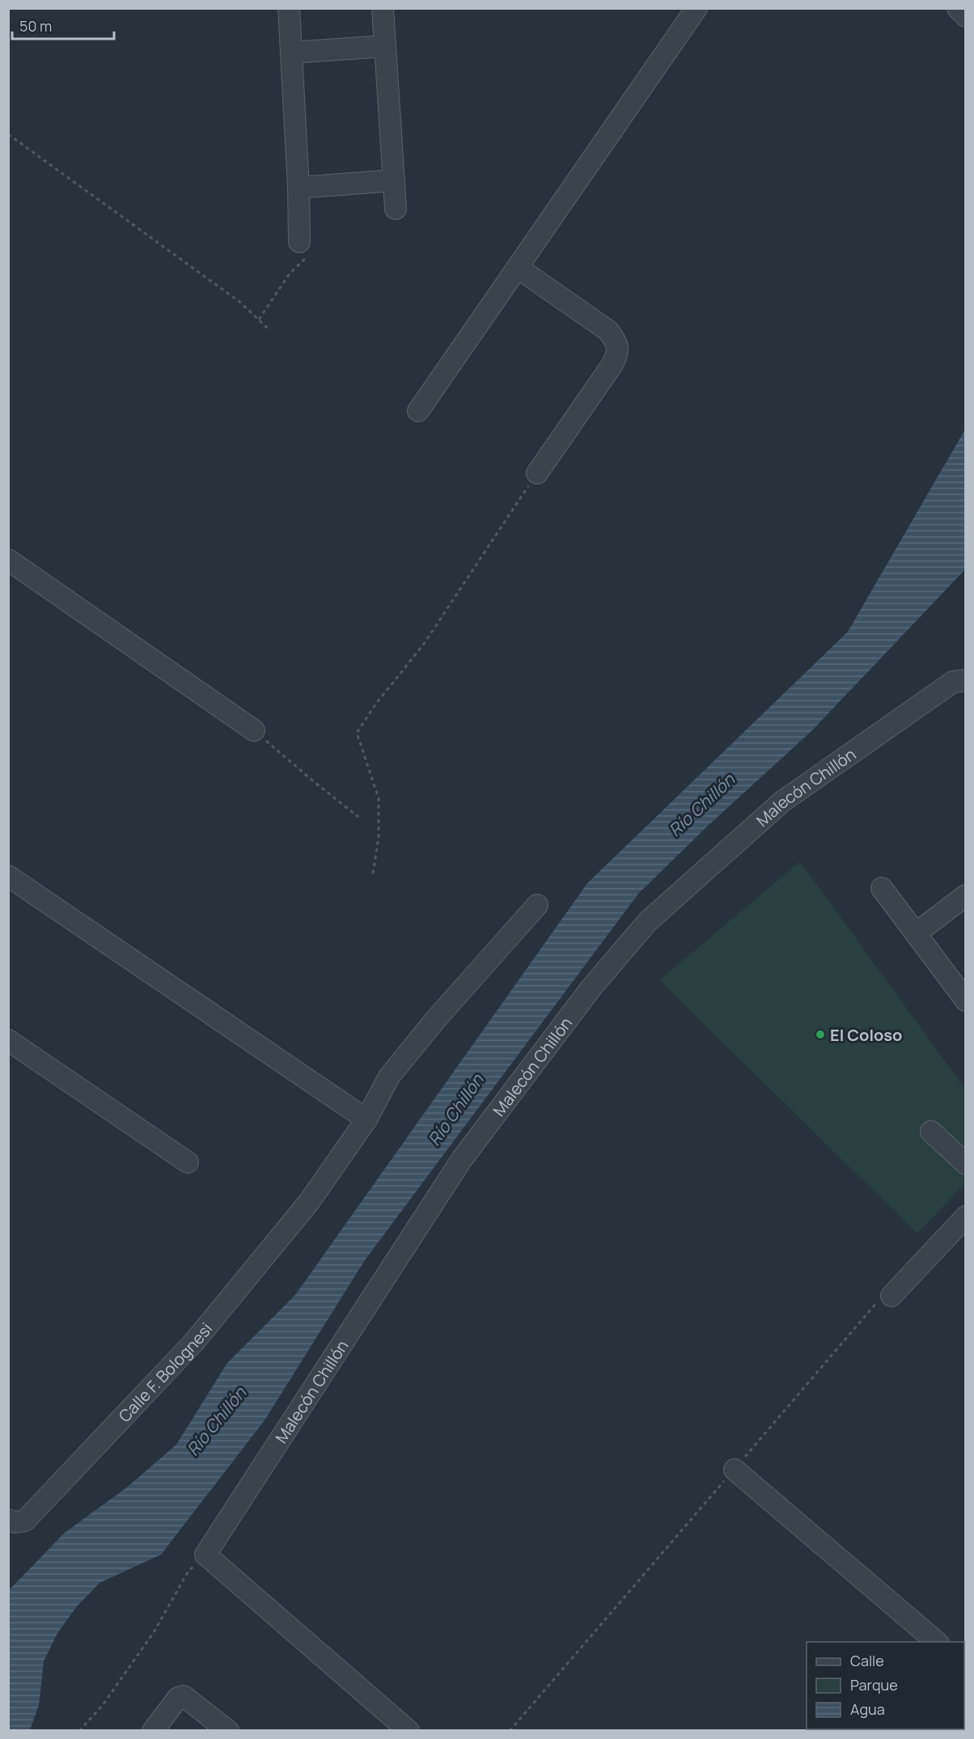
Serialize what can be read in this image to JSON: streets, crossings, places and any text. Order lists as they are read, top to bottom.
{
  "streets": {
    "street": ["Malecón Chillón", "Calle F. Bolognesi"]
  },
  "water": ["Río Chillón"],
  "places": ["El Coloso"],
  "legend": ["Calle", "Parque", "Agua"],
  "scale_bar": "50 m"
}
